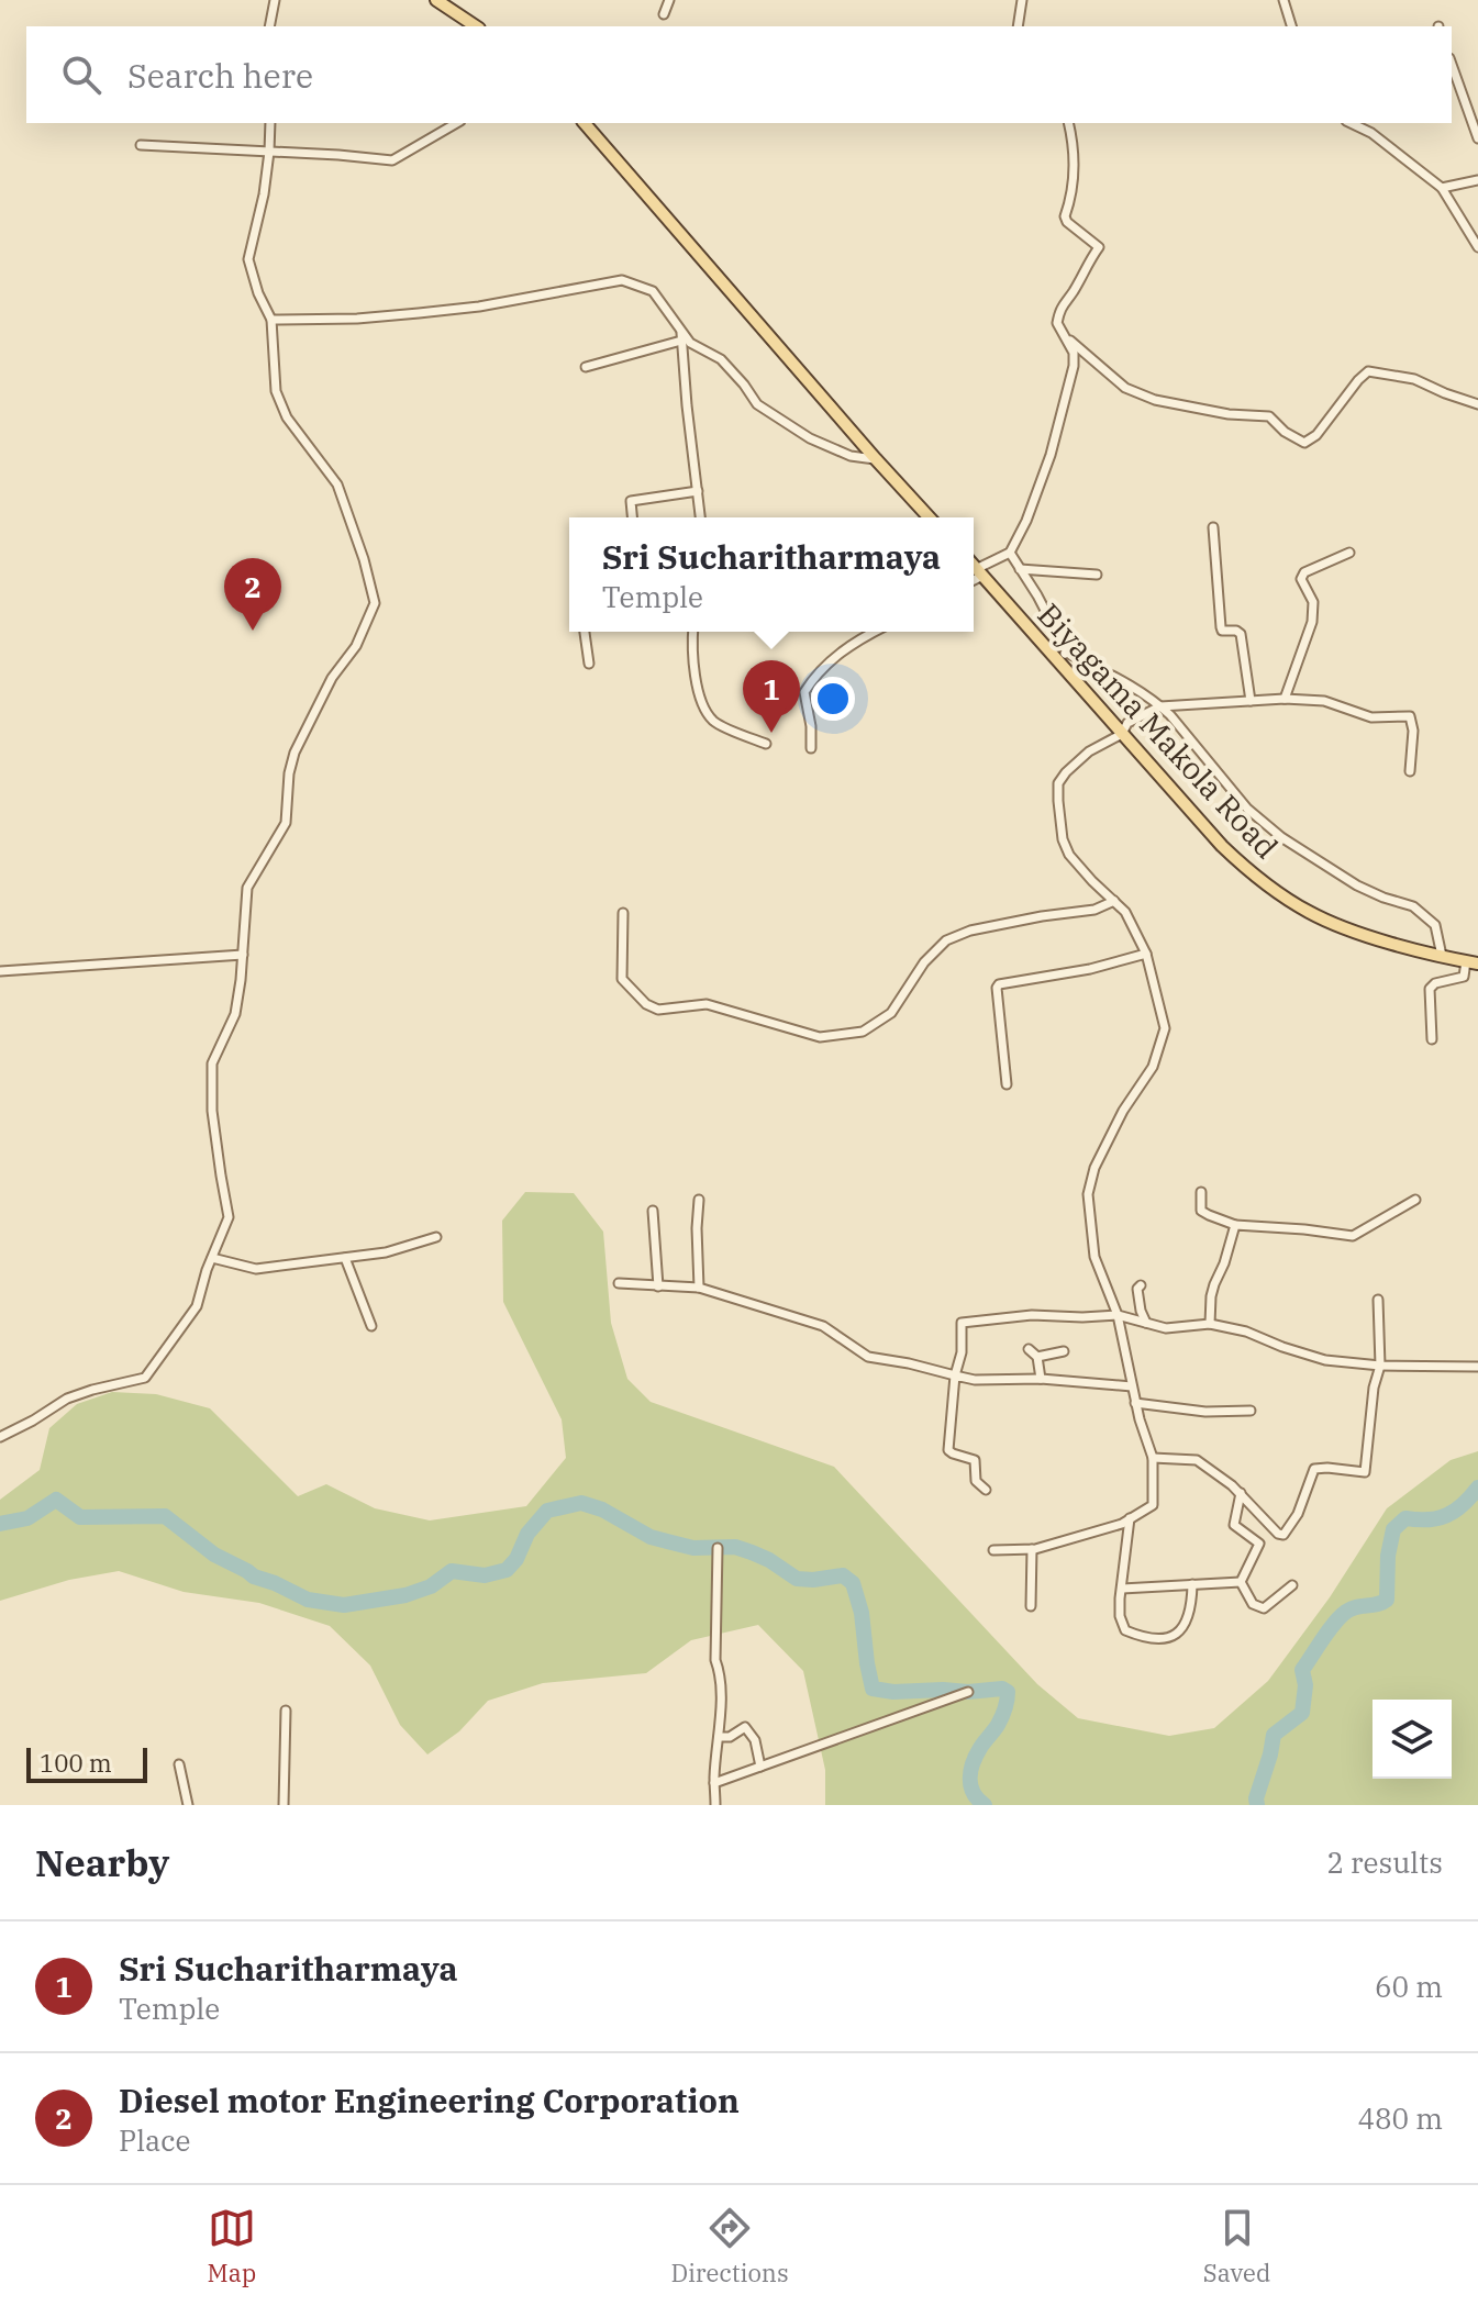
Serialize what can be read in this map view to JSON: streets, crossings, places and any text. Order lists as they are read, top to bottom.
{
  "streets": {
    "main road": ["Biyagama Makola Road"]
  },
  "scale_bar": "100 m",
  "page": {
    "search": "Search here",
    "popup": ["Sri Sucharitharmaya", "Temple"],
    "pins": ["2", "1"],
    "scale": "100 m",
    "heading": ["Nearby", "2 results"],
    "list": [
      {
        "mark": "1",
        "name": "Sri Sucharitharmaya",
        "note": "Temple",
        "value": "60 m"
      },
      {
        "mark": "2",
        "name": "Diesel motor Engineering Corporation",
        "note": "Place",
        "value": "480 m"
      }
    ],
    "nav": ["Map", "Directions", "Saved"]
  }
}
